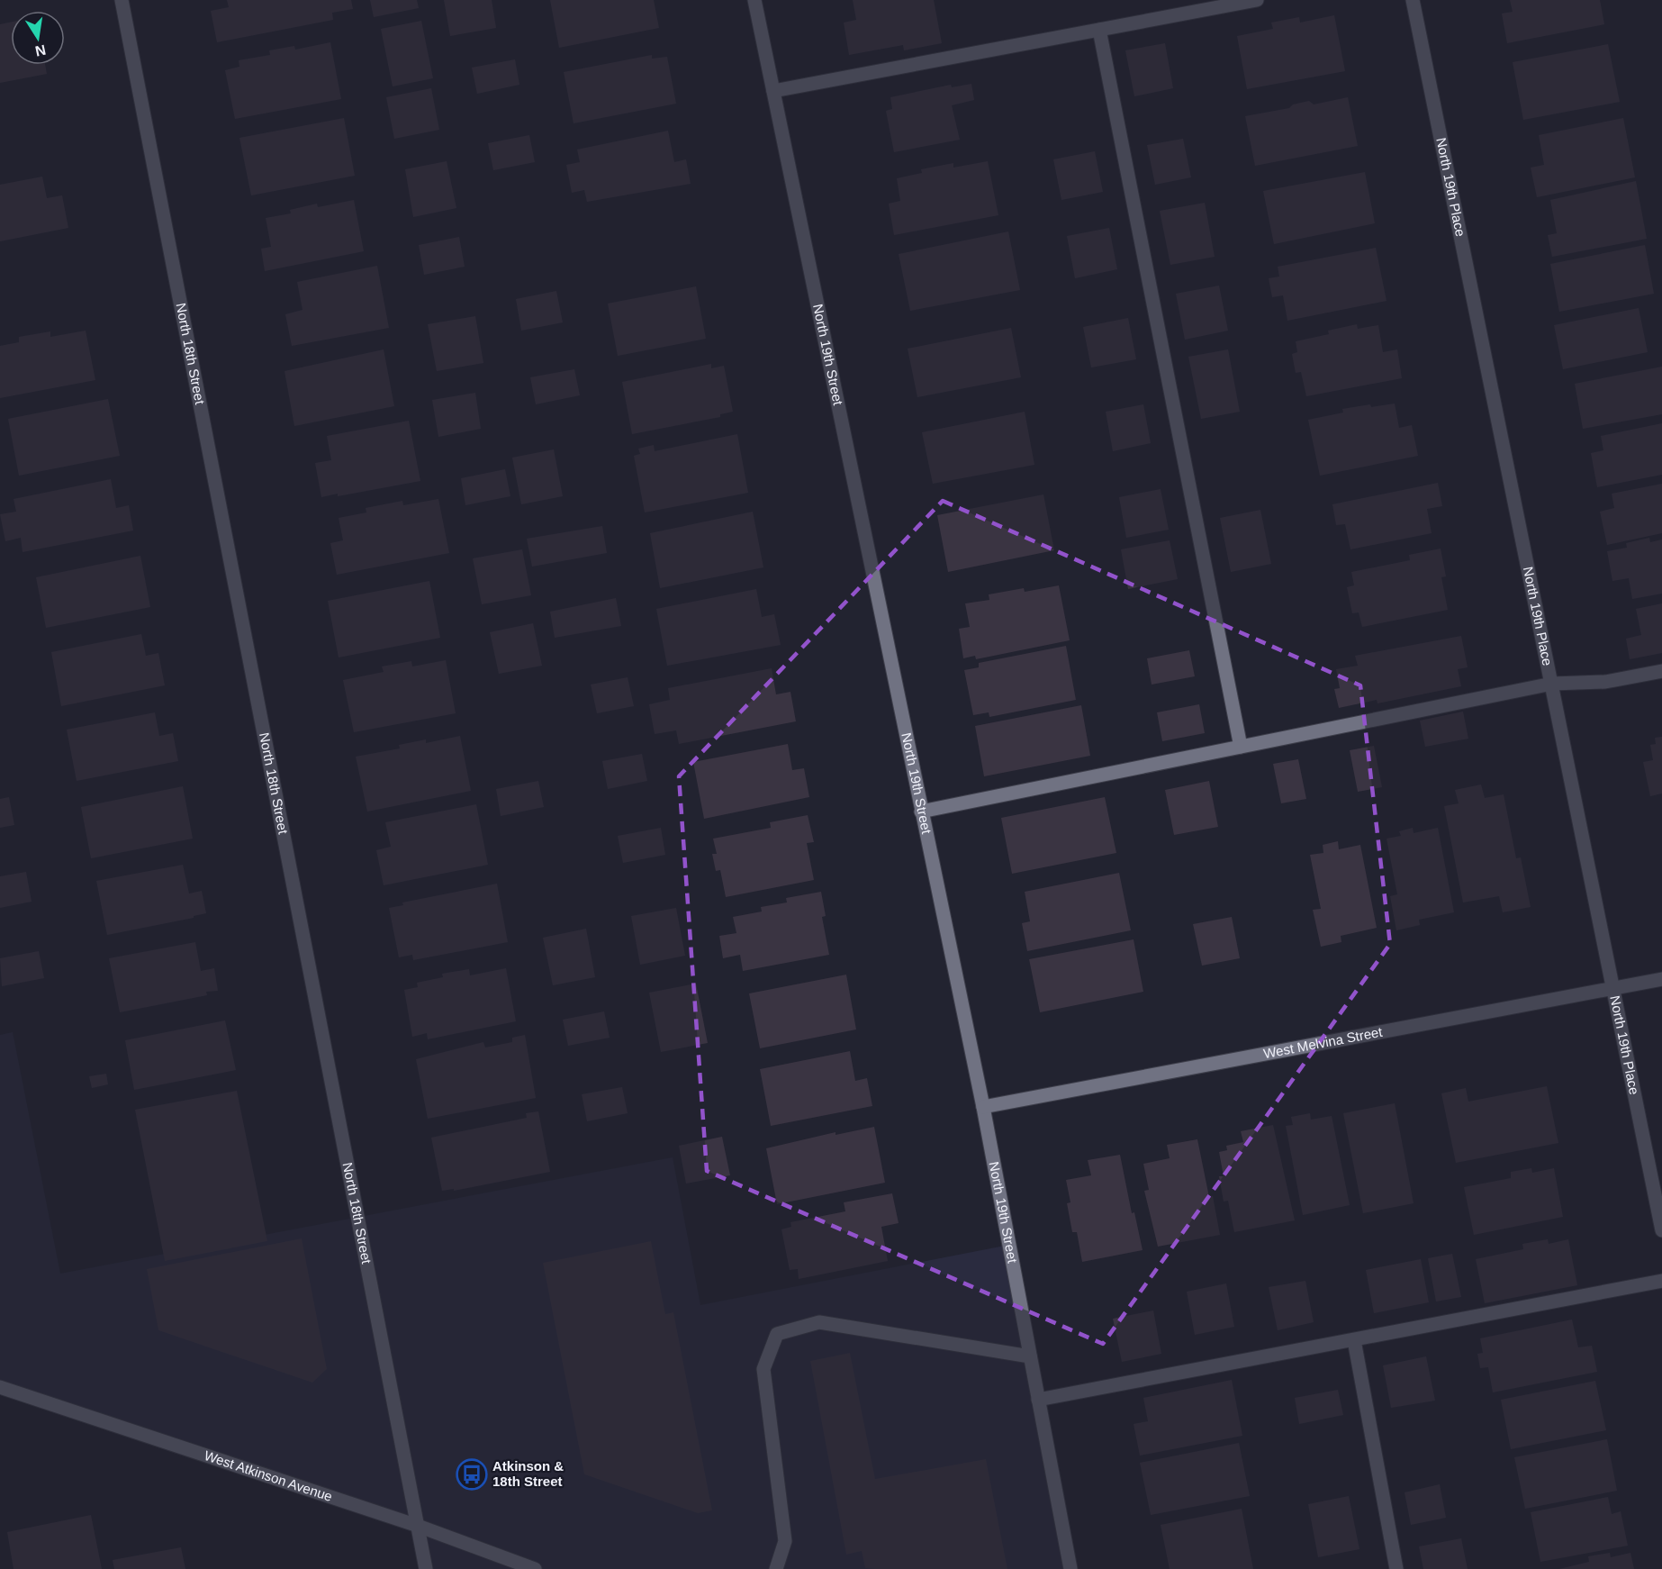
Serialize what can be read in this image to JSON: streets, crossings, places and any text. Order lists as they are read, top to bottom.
{
  "streets": {
    "street": [
      "North 19th Place",
      "North 18th Street",
      "North 19th Street",
      "West Melvina Street",
      "West Atkinson Avenue"
    ]
  },
  "crossings": [
    ["North 19th Place", "West Melvina Street"],
    ["North 18th Street", "West Atkinson Avenue"],
    ["North 19th Street", "West Melvina Street"]
  ],
  "places": {
    "bus stop": ["Atkinson & 18th Street"]
  },
  "north": "bottom"
}
